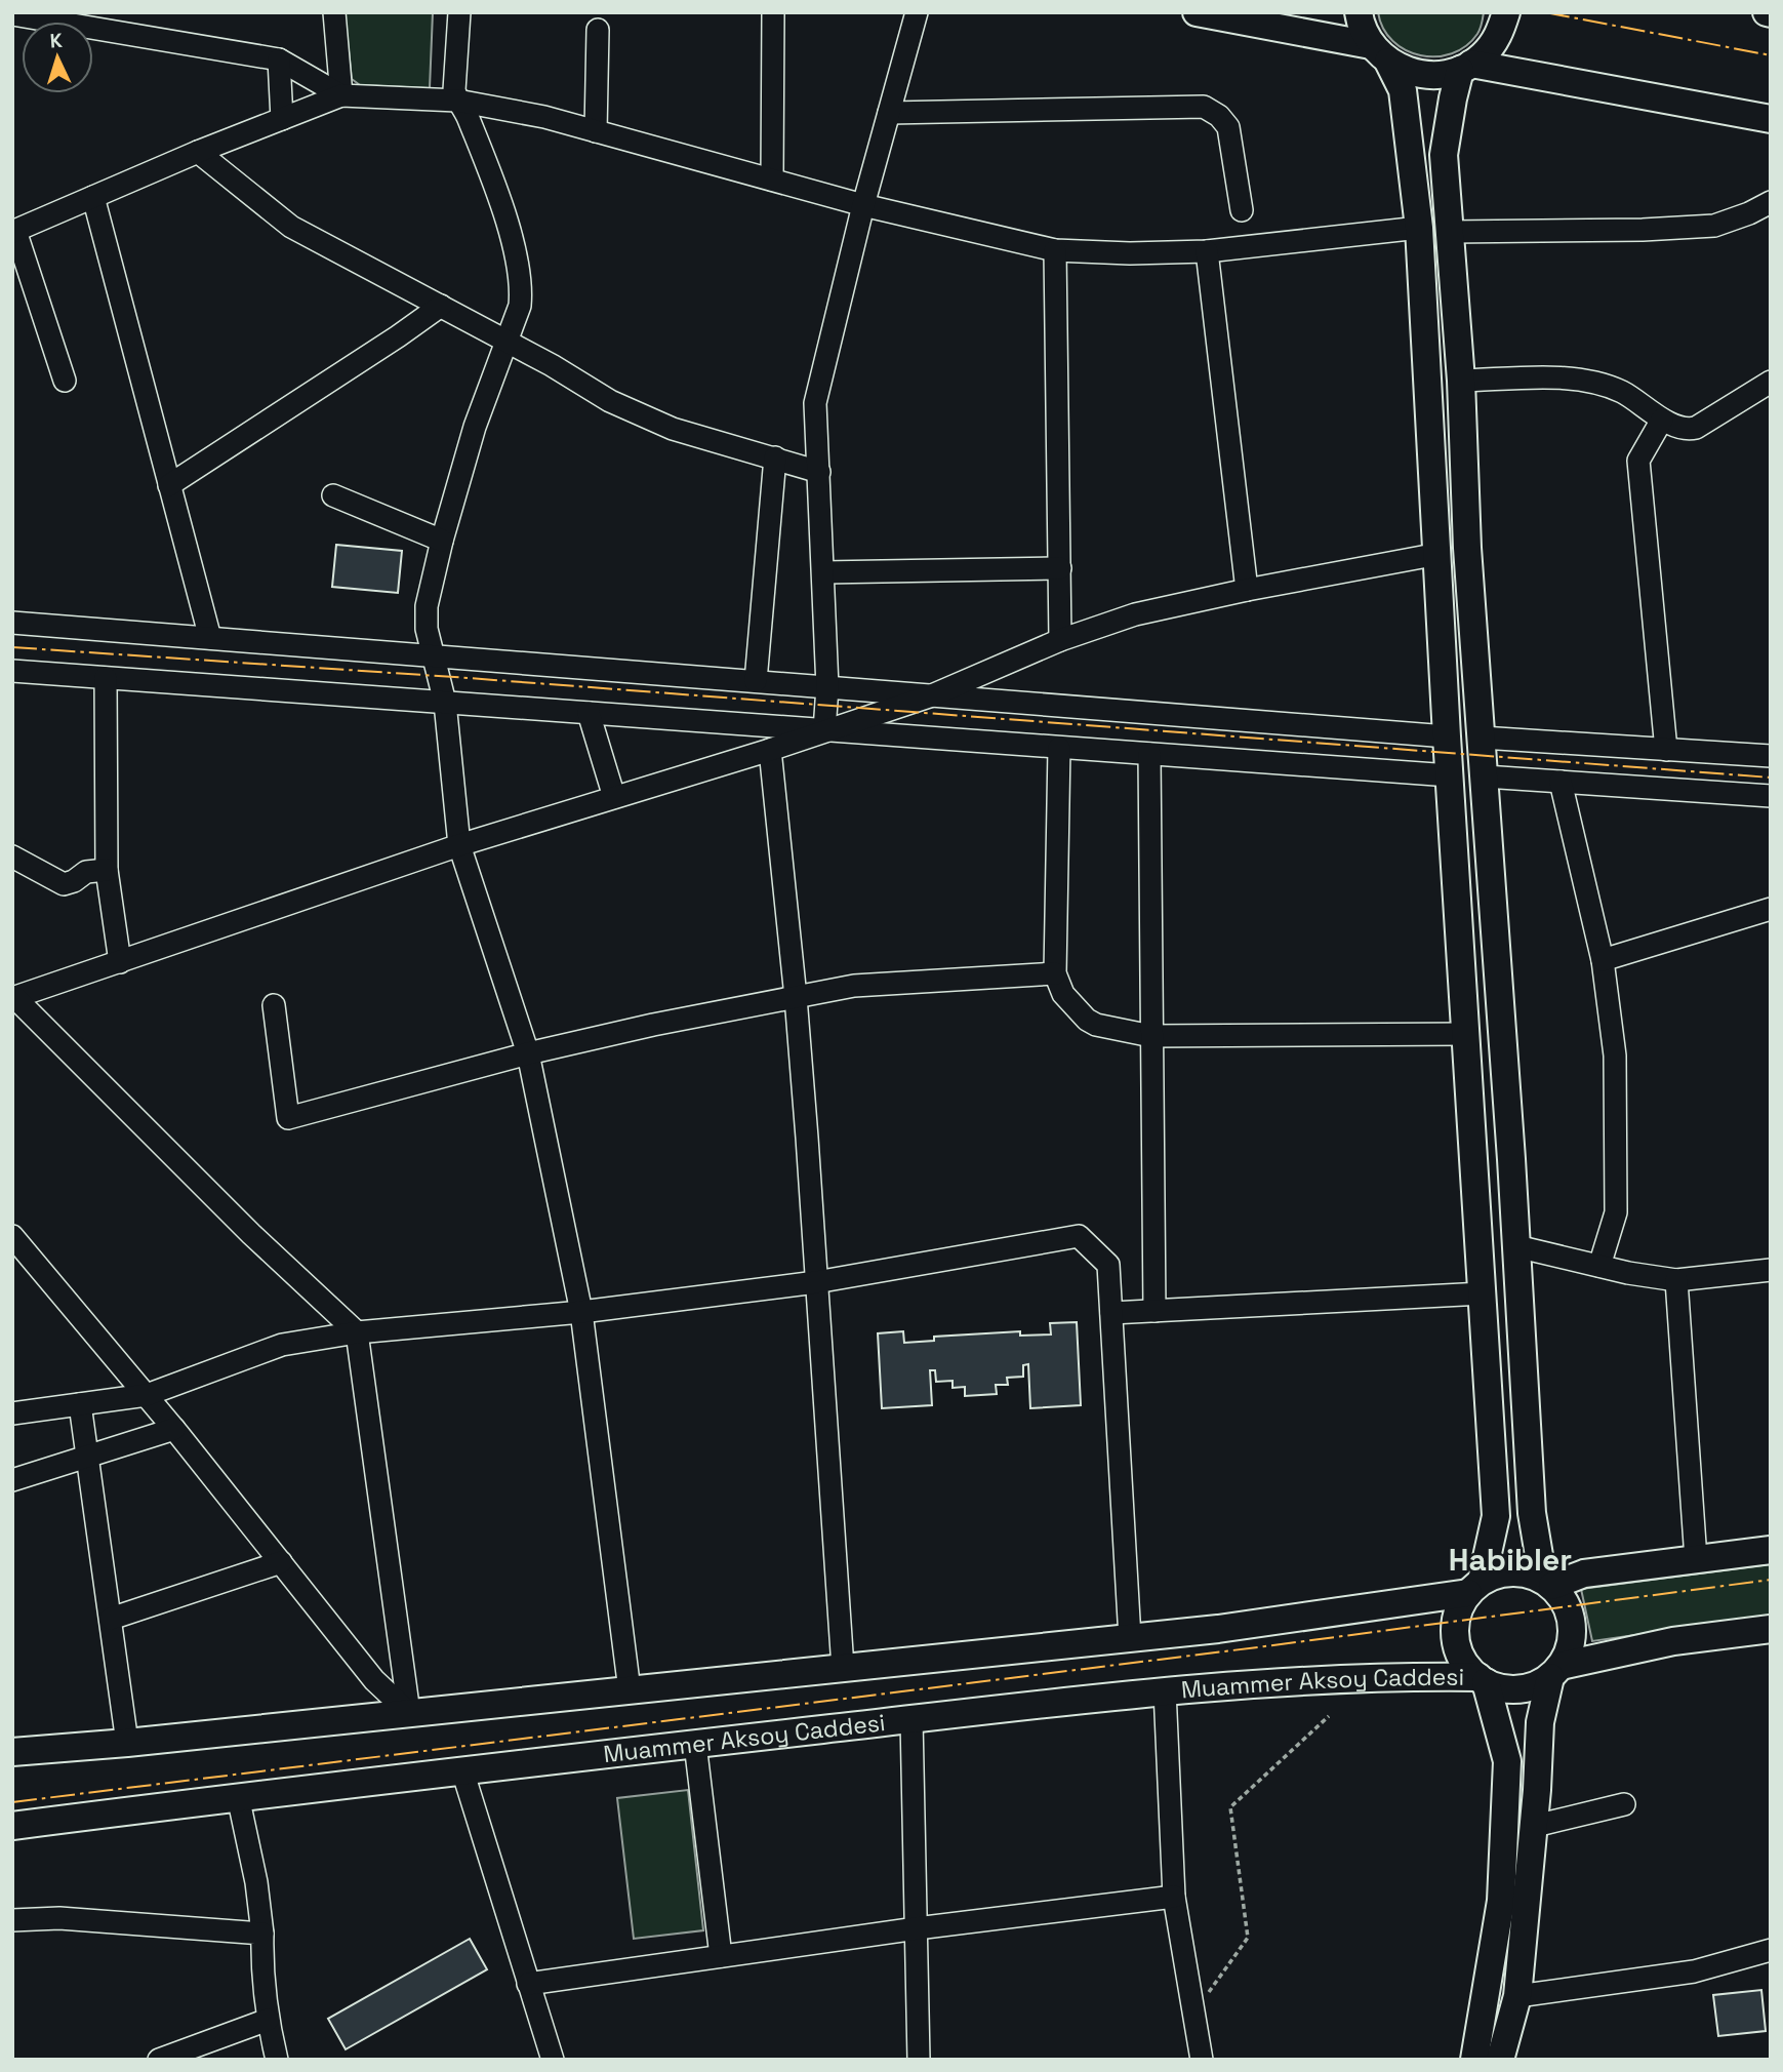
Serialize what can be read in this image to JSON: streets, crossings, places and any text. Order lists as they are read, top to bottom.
{
  "streets": {
    "main road": ["Muammer Aksoy Caddesi"]
  },
  "districts": ["Habibler"],
  "north": "top"
}
